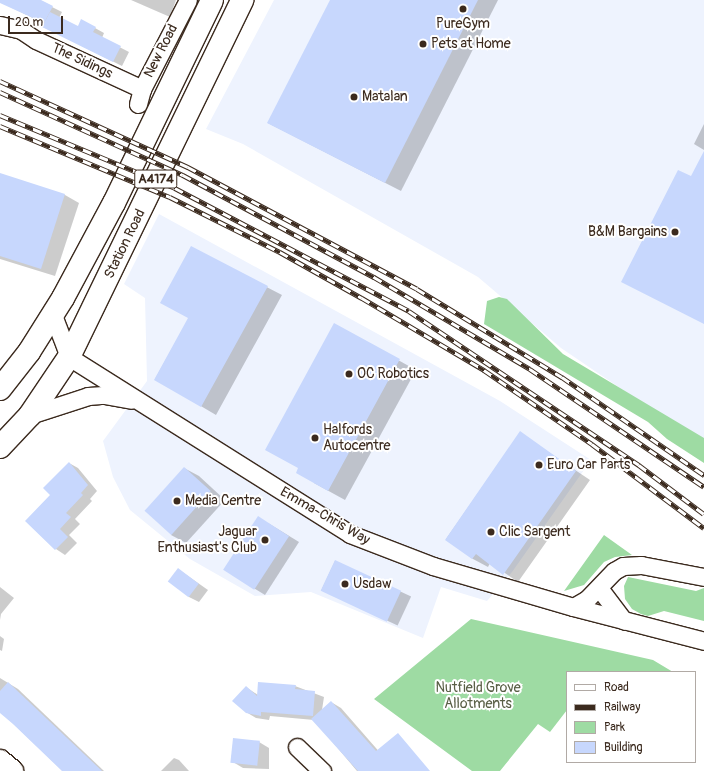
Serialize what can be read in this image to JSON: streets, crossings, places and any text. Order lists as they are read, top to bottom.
{
  "streets": {
    "main road": ["A4174", "Station Road"],
    "street": ["New Road", "The Sidings", "Emma-Chris Way"]
  },
  "crossings": [
    ["New Road", "The Sidings"],
    ["Station Road", "Emma-Chris Way"]
  ],
  "parks": ["Nutfield Grove Allotments"],
  "places": [
    "PureGym",
    "Pets at Home",
    "Matalan",
    "B&M Bargains",
    "OC Robotics",
    "Halfords Autocentre",
    "Euro Car Parts",
    "Media Centre",
    "Clic Sargent",
    "Jaguar Enthusiast's Club",
    "Usdaw"
  ],
  "legend": [
    "Road",
    "Railway",
    "Park",
    "Building"
  ],
  "scale_bar": "20 m"
}
